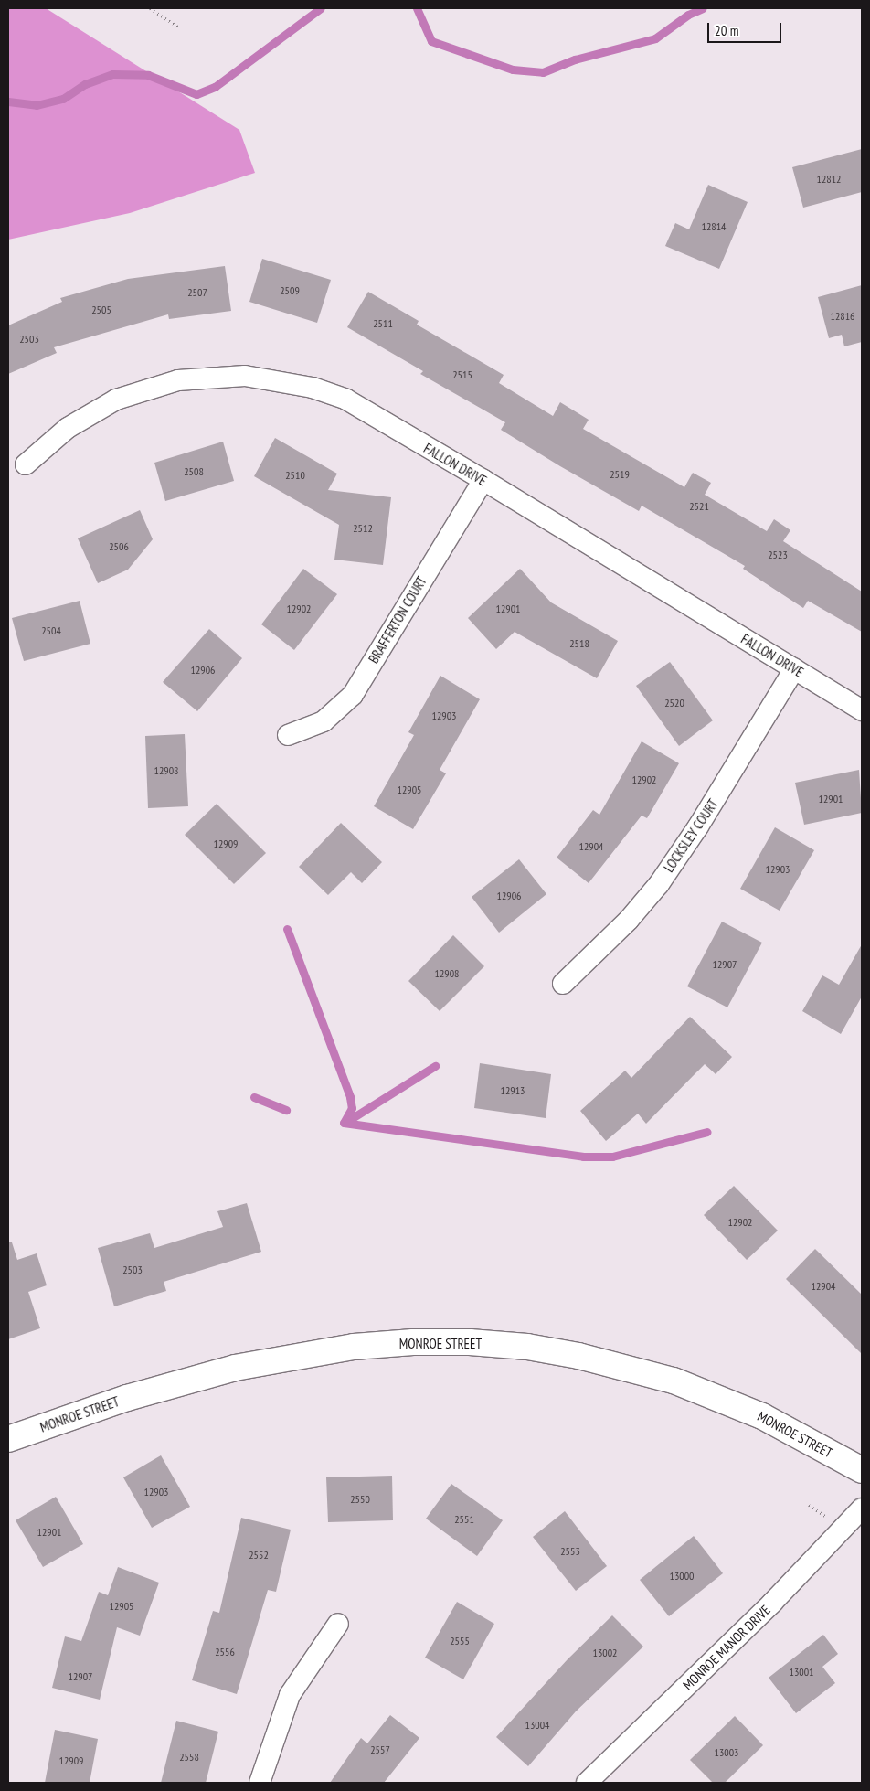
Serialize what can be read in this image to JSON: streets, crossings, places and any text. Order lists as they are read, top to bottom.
{
  "streets": {
    "main road": ["MONROE STREET"],
    "street": [
      "FALLON DRIVE",
      "BRAFFERTON COURT",
      "LOCKSLEY COURT",
      "MONROE MANOR DRIVE"
    ]
  },
  "crossings": [
    ["FALLON DRIVE", "BRAFFERTON COURT"],
    ["FALLON DRIVE", "LOCKSLEY COURT"]
  ],
  "house_numbers": [
    "12812",
    "12814",
    "2509",
    "2507",
    "2505",
    "12816",
    "2511",
    "2503",
    "2515",
    "2508",
    "2519",
    "2510",
    "2521",
    "2512",
    "2506",
    "2523",
    "12902",
    "12901",
    "2504",
    "2518",
    "12906",
    "2520",
    "12903",
    "12908",
    "12902",
    "12905",
    "12901",
    "12909",
    "12904",
    "12903",
    "12906",
    "12907",
    "12908",
    "12913",
    "12902",
    "2503",
    "12904",
    "12903",
    "2550",
    "2551",
    "12901",
    "2553",
    "2552",
    "13000",
    "12905",
    "2555",
    "2556",
    "13002",
    "13001",
    "12907",
    "13004",
    "2557",
    "13003",
    "2558",
    "12909"
  ],
  "scale_bar": "20 m"
}
